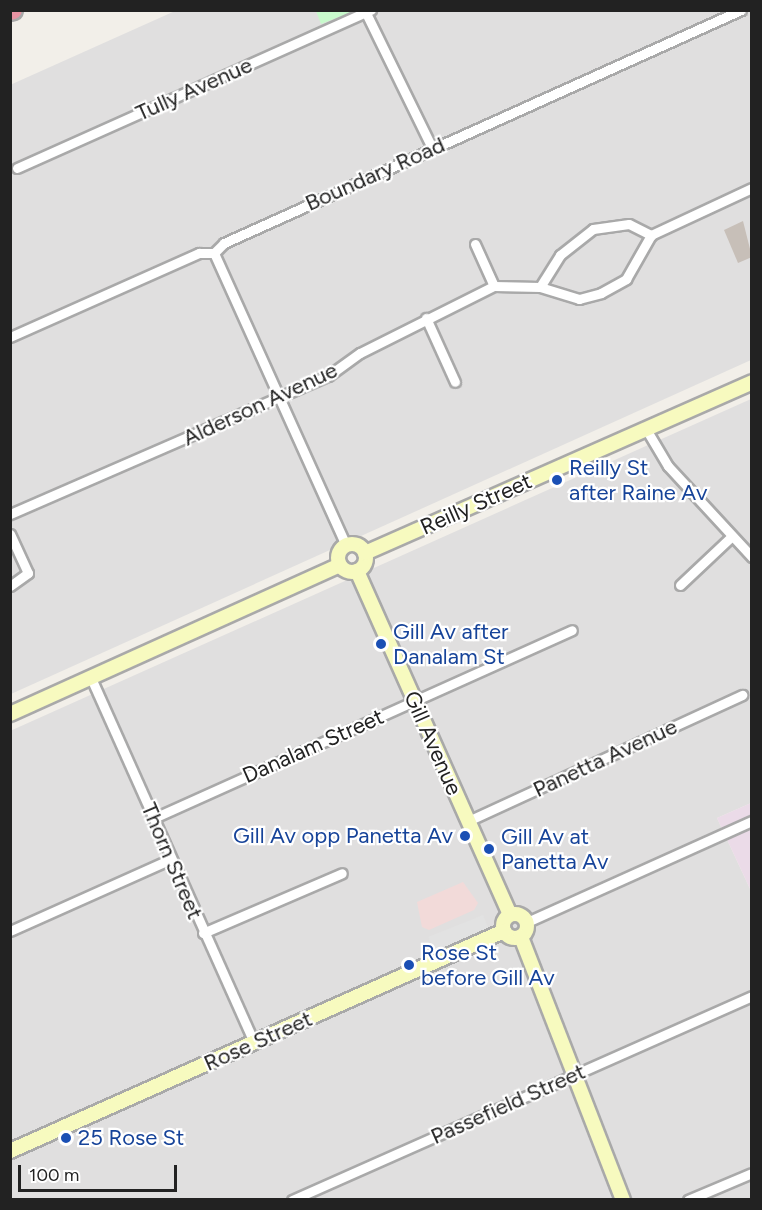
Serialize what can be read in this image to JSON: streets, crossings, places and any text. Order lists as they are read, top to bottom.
{
  "streets": {
    "street": [
      "Tully Avenue",
      "Boundary Road",
      "Alderson Avenue",
      "Reilly Street",
      "Gill Avenue",
      "Danalam Street",
      "Panetta Avenue",
      "Thorn Street",
      "Rose Street",
      "Passefield Street"
    ]
  },
  "crossings": [
    ["Gill Avenue", "Danalam Street"],
    ["Gill Avenue", "Panetta Avenue"],
    ["Danalam Street", "Thorn Street"],
    ["Thorn Street", "Rose Street"]
  ],
  "places": [
    "Reilly St after Raine Av",
    "Gill Av after Danalam St",
    "Gill Av opp Panetta Av",
    "Gill Av at Panetta Av",
    "Rose St before Gill Av",
    "25 Rose St"
  ],
  "scale_bar": "100 m"
}
